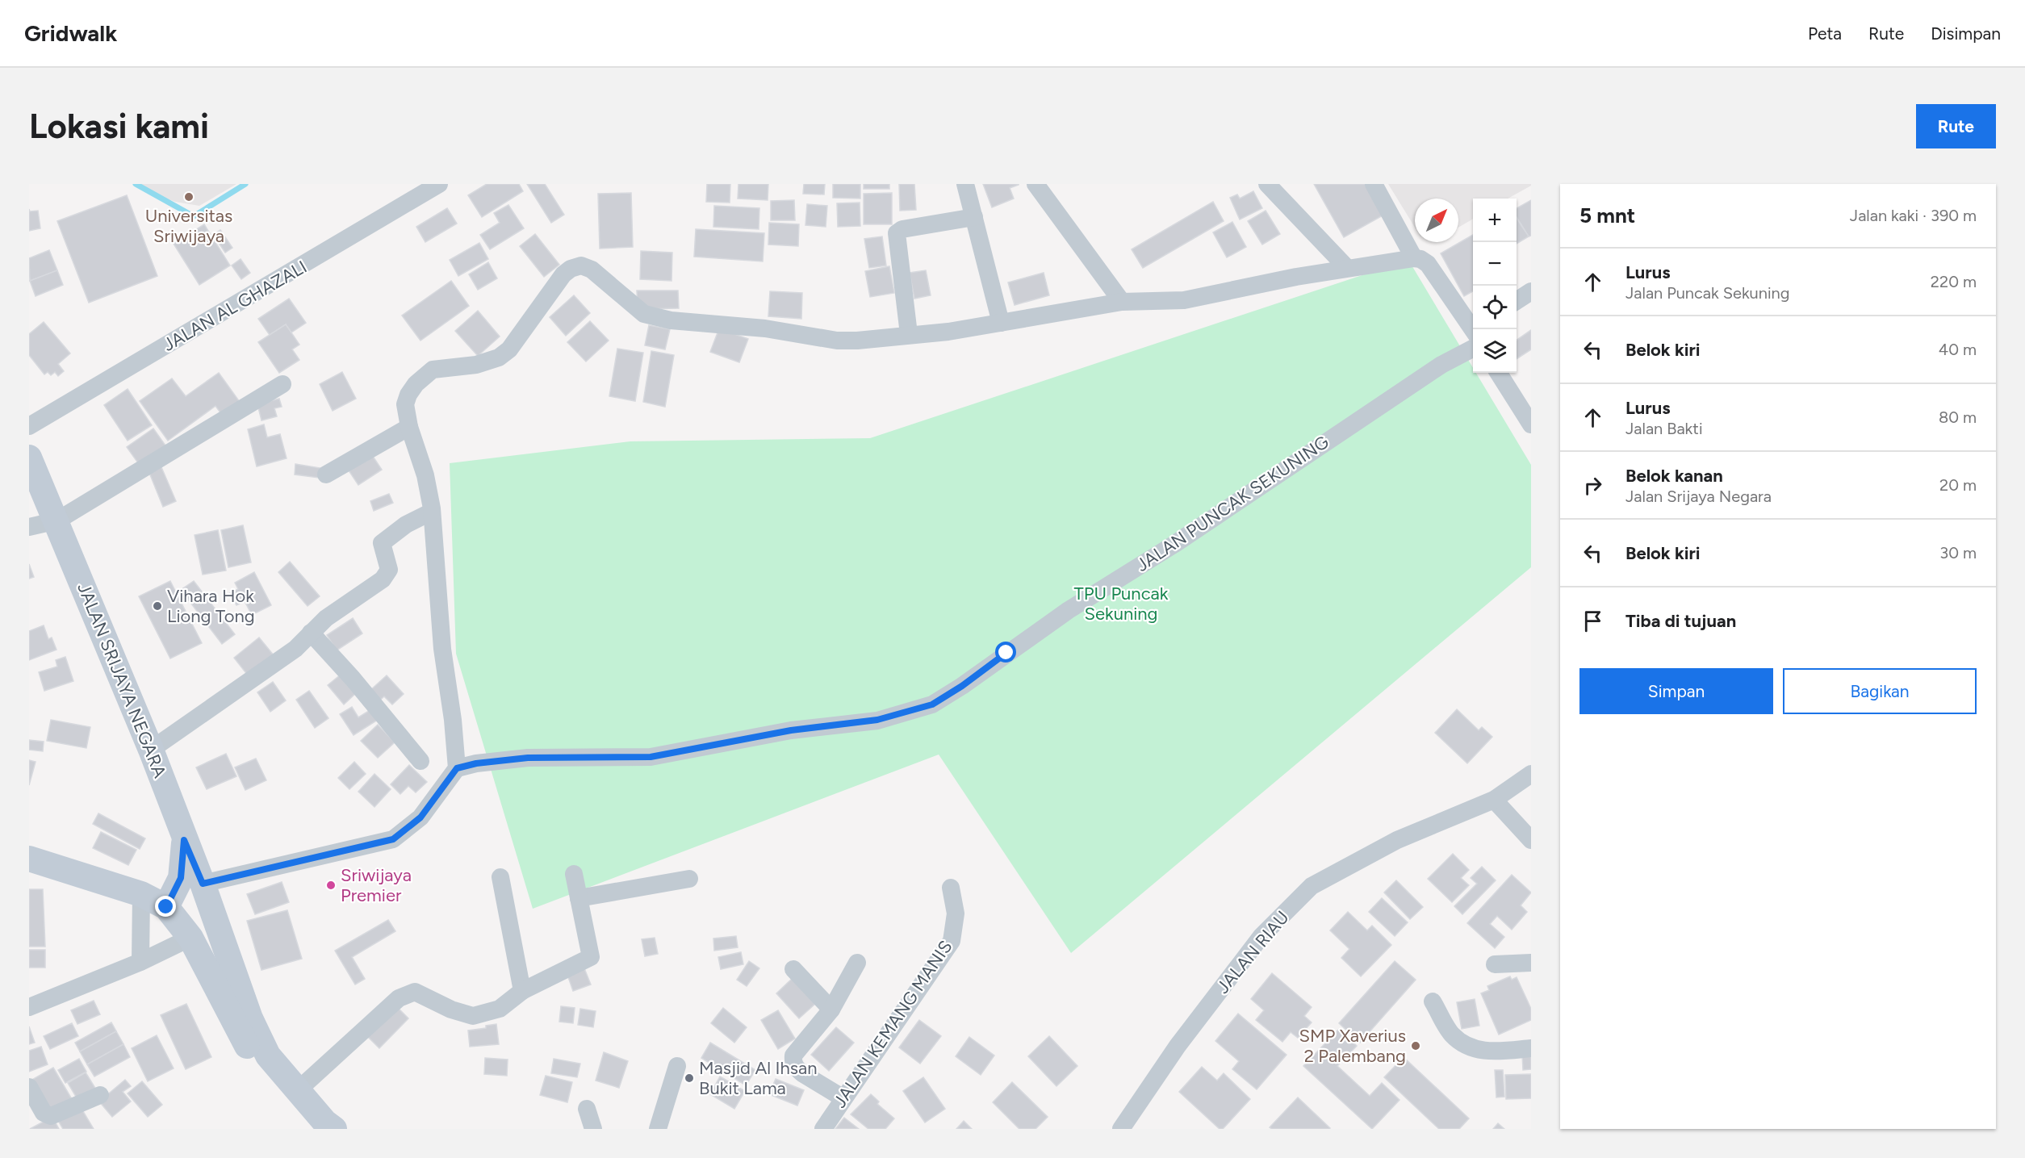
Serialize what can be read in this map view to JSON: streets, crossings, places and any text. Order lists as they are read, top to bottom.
{
  "streets": {
    "main road": ["JALAN SRIJAYA NEGARA"],
    "street": [
      "JALAN AL GHAZALI",
      "JALAN PUNCAK SEKUNING",
      "JALAN RIAU",
      "JALAN KEMANG MANIS"
    ]
  },
  "parks": ["TPU Puncak Sekuning"],
  "places": [
    "Universitas Sriwijaya",
    "Vihara Hok Liong Tong",
    "Sriwijaya Premier",
    "SMP Xaverius 2 Palembang",
    "Masjid Al Ihsan Bukit Lama"
  ],
  "north": "top right",
  "page": {
    "header": "Gridwalk",
    "nav": ["Peta", "Rute", "Disimpan"],
    "buttons": [
      "Rute",
      ["Simpan", "Bagikan"]
    ],
    "title": "Lokasi kami",
    "heading": ["5 mnt", "Jalan kaki · 390 m"],
    "map_buttons": ["+", "−"],
    "list": [
      ["Lurus", "Jalan Puncak Sekuning", "220 m"],
      ["Belok kiri", "40 m"],
      ["Lurus", "Jalan Bakti", "80 m"],
      ["Belok kanan", "Jalan Srijaya Negara", "20 m"],
      ["Belok kiri", "30 m"],
      "Tiba di tujuan"
    ]
  }
}
